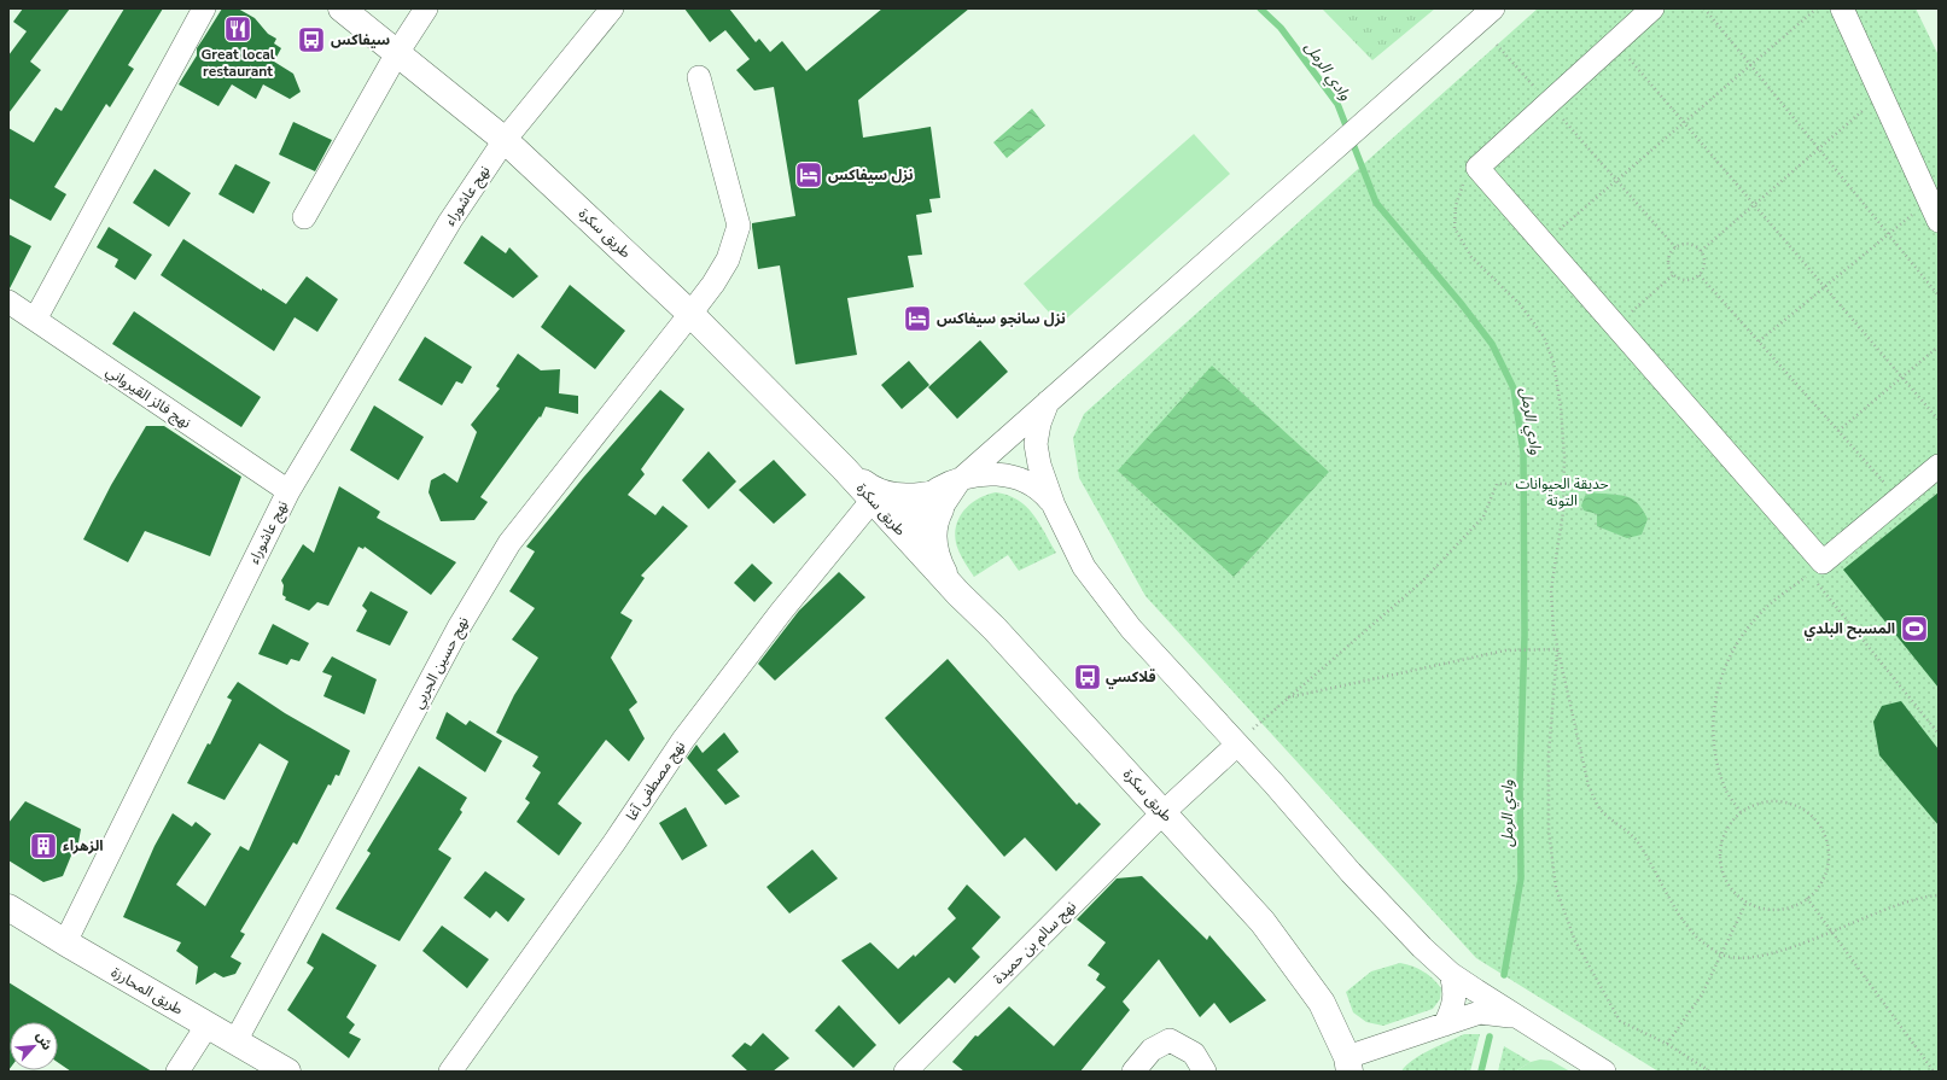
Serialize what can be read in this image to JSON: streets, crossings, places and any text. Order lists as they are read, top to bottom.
{
  "streets": {
    "main road": ["طريق سكرة", "طريق المحارزة"],
    "street": [
      "نهج عاشوراء",
      "نهج فائز القيرواني",
      "نهج حسين الجربي",
      "نهج مصطفى آغا",
      "نهج سالم بن حميدة"
    ]
  },
  "crossings": [
    ["نهج عاشوراء", "طريق سكرة"],
    ["نهج عاشوراء", "نهج فائز القيرواني"],
    ["نهج عاشوراء", "طريق المحارزة"],
    ["طريق سكرة", "نهج حسين الجربي"],
    ["طريق سكرة", "نهج مصطفى آغا"],
    ["طريق سكرة", "نهج سالم بن حميدة"],
    ["نهج حسين الجربي", "طريق المحارزة"]
  ],
  "water": ["وادي الرمل"],
  "parks": ["حديقة الحيوانات التوتة"],
  "places": {
    "restaurant": ["Great local restaurant"],
    "bus stop": ["سيفاكس", "قلاكسي"],
    "hotel": ["نزل سيفاكس", "نزل سانجو سيفاكس"],
    "sports": ["المسبح البلدي"],
    "building": ["الزهراء"]
  },
  "north": "top right"
}
